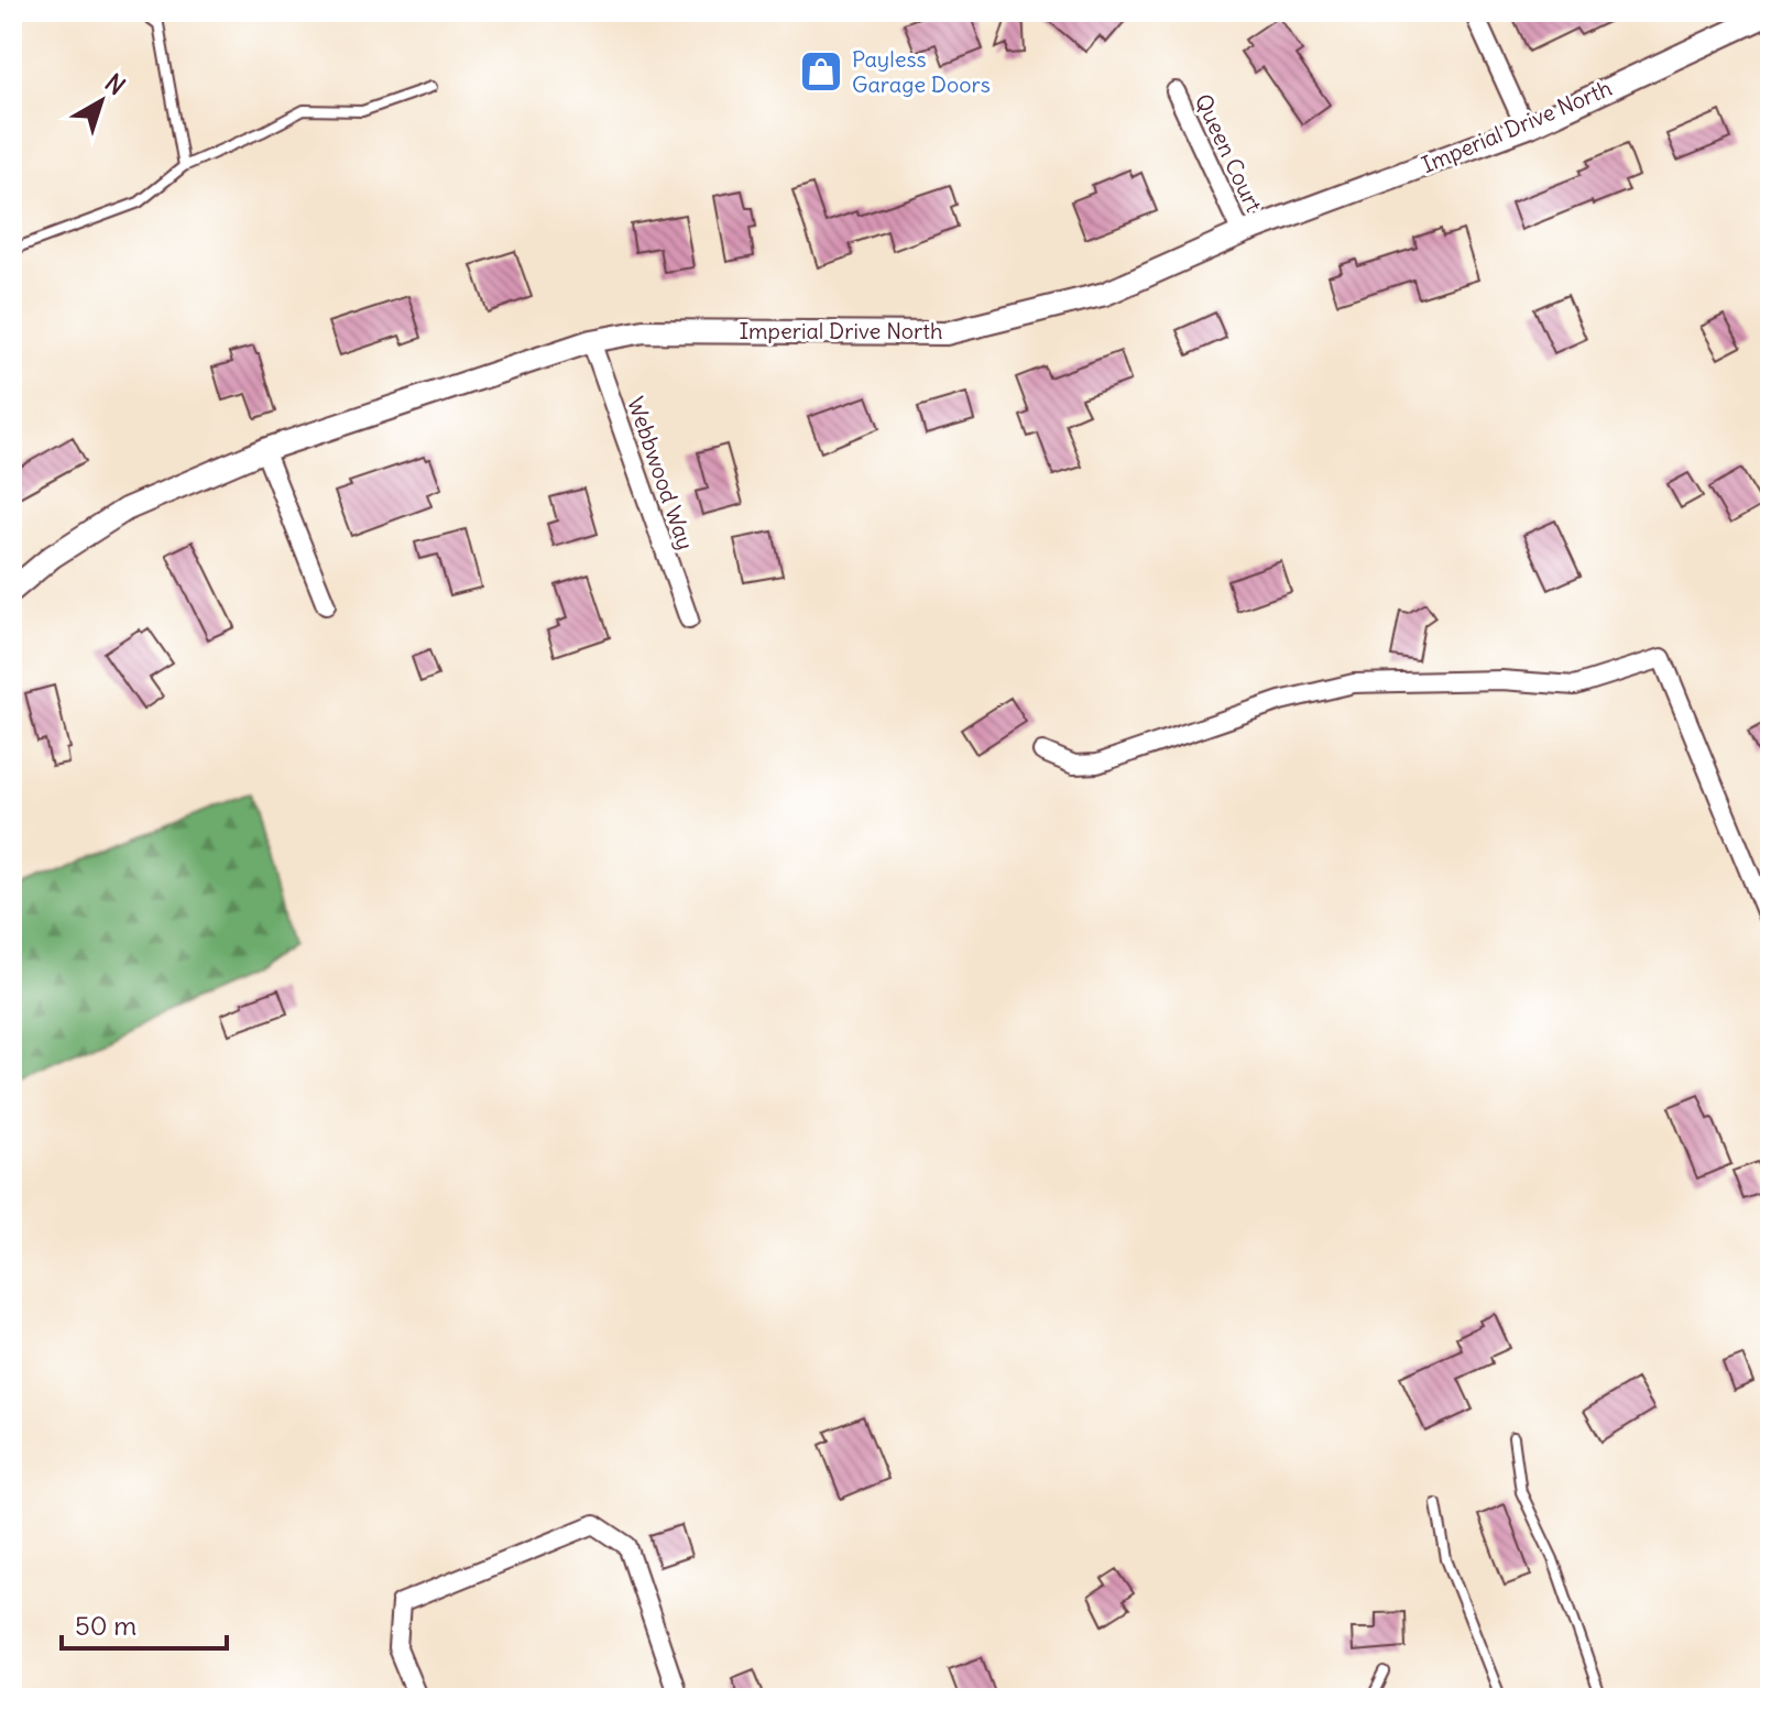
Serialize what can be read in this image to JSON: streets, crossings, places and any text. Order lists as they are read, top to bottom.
{
  "streets": {
    "street": ["Imperial Drive North", "Queen Court", "Webbwood Way"]
  },
  "crossings": [
    ["Imperial Drive North", "Queen Court"],
    ["Imperial Drive North", "Webbwood Way"]
  ],
  "places": {
    "shop": ["Payless Garage Doors"]
  },
  "scale_bar": "50 m",
  "north": "top right"
}
